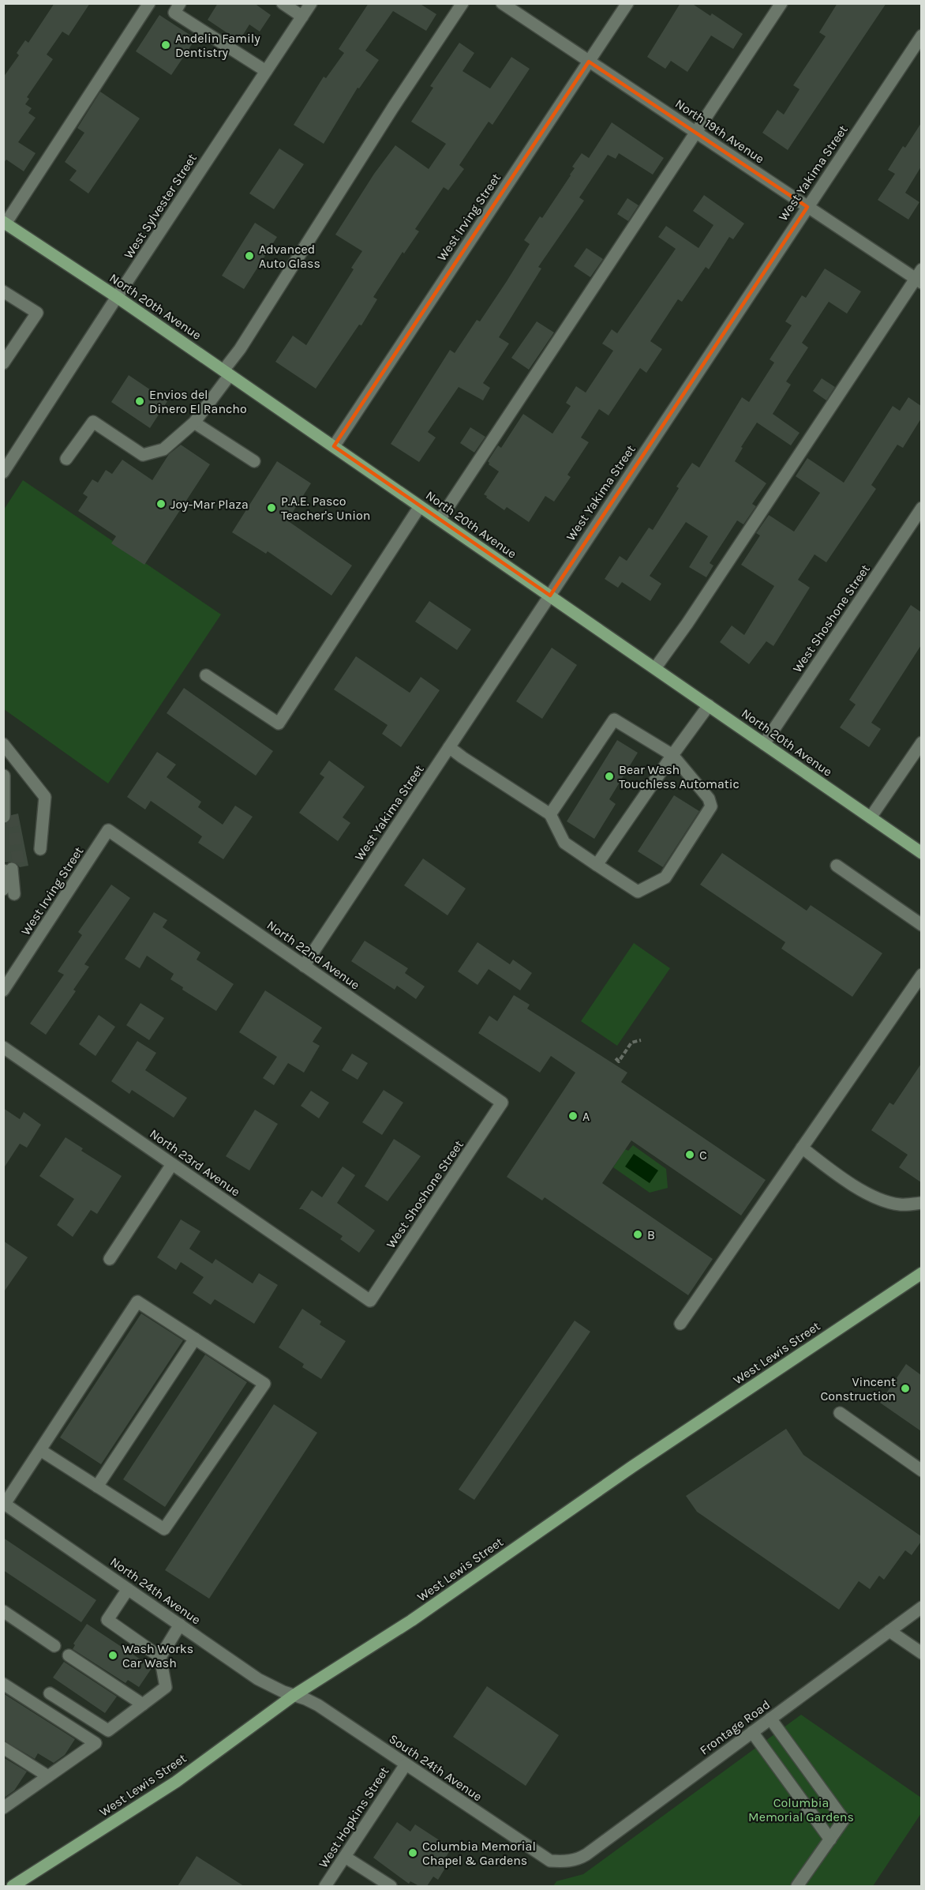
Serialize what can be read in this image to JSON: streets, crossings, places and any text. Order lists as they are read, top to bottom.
{
  "streets": {
    "main road": ["North 20th Avenue", "West Lewis Street"],
    "street": [
      "North 19th Avenue",
      "West Yakima Street",
      "West Sylvester Street",
      "West Irving Street",
      "West Shoshone Street",
      "North 22nd Avenue",
      "North 23rd Avenue",
      "North 24th Avenue",
      "Frontage Road",
      "South 24th Avenue",
      "West Hopkins Street"
    ]
  },
  "crossings": [
    ["North 19th Avenue", "West Yakima Street"],
    ["North 19th Avenue", "West Irving Street"],
    ["West Yakima Street", "North 20th Avenue"],
    ["West Yakima Street", "North 22nd Avenue"],
    ["West Sylvester Street", "North 20th Avenue"],
    ["West Irving Street", "North 20th Avenue"],
    ["West Irving Street", "North 22nd Avenue"],
    ["North 20th Avenue", "West Shoshone Street"],
    ["West Shoshone Street", "North 22nd Avenue"],
    ["West Shoshone Street", "North 23rd Avenue"],
    ["West Lewis Street", "North 24th Avenue"],
    ["West Lewis Street", "South 24th Avenue"],
    ["North 24th Avenue", "South 24th Avenue"],
    ["Frontage Road", "South 24th Avenue"],
    ["South 24th Avenue", "West Hopkins Street"]
  ],
  "parks": ["Columbia Memorial Gardens"],
  "places": [
    "Andelin Family Dentistry",
    "Advanced Auto Glass",
    "Envios del Dinero El Rancho",
    "Joy-Mar Plaza",
    "P.A.E. Pasco Teacher's Union",
    "Bear Wash Touchless Automatic",
    "A",
    "C",
    "B",
    "Vincent Construction",
    "Wash Works Car Wash",
    "Columbia Memorial Chapel & Gardens"
  ]
}
